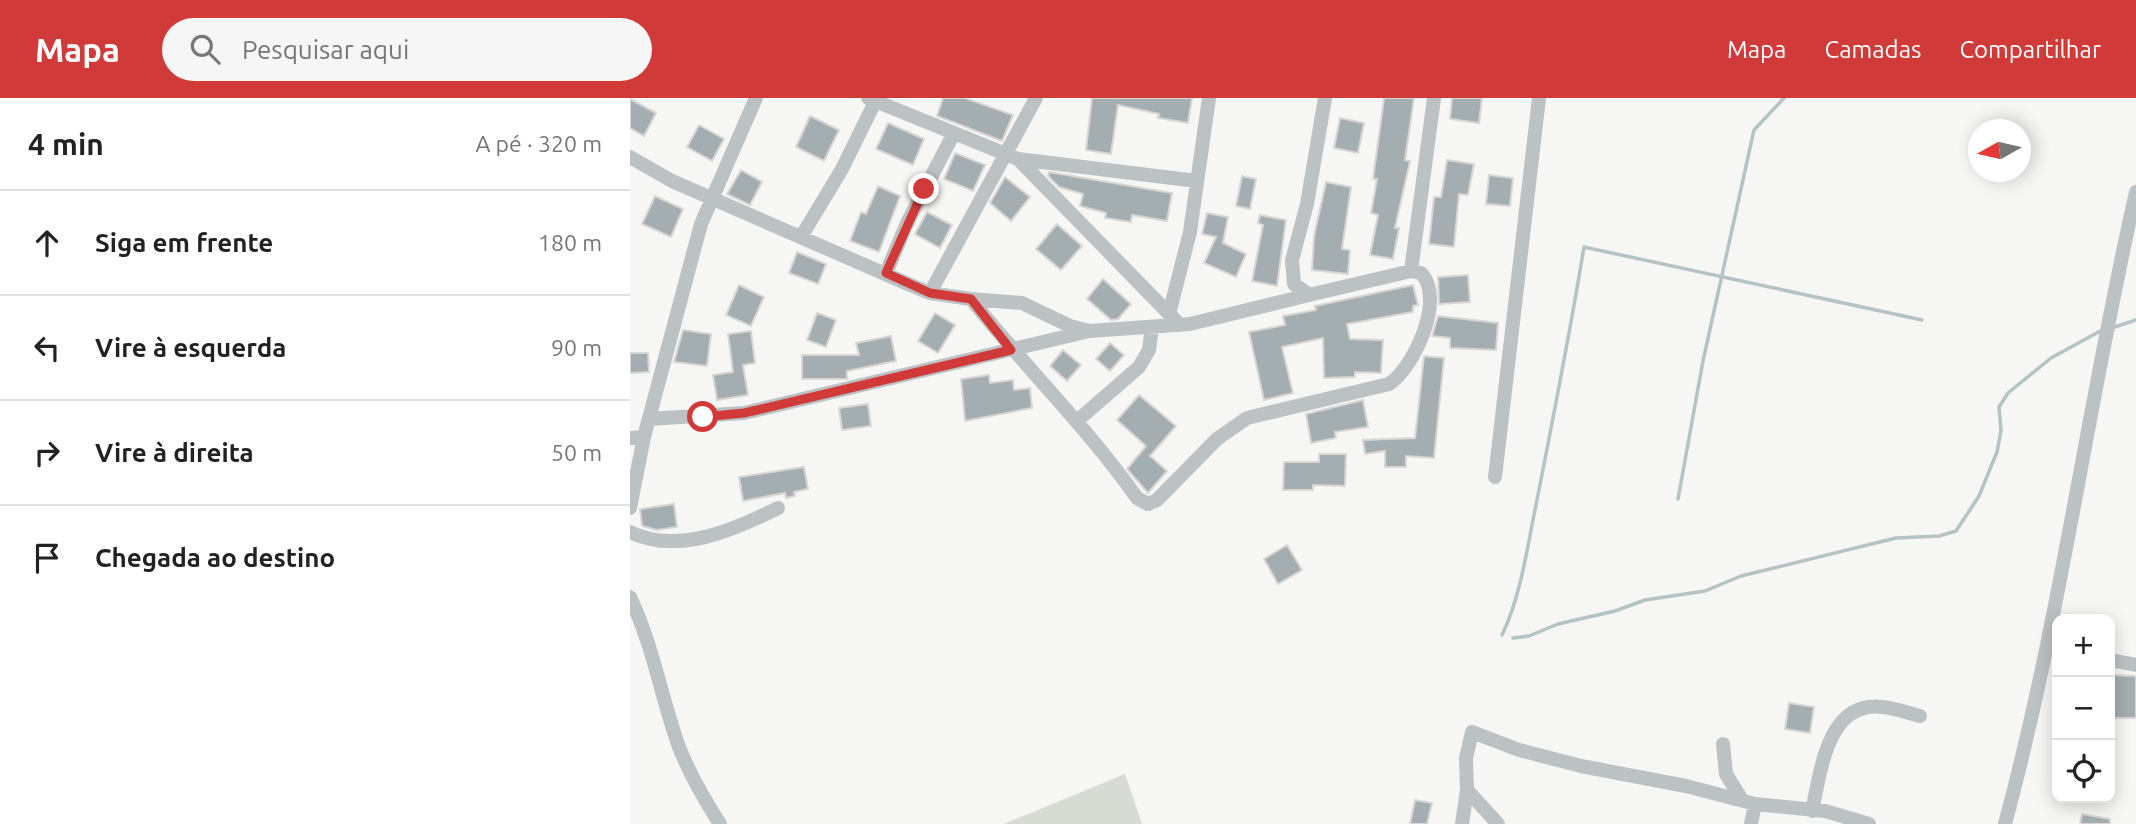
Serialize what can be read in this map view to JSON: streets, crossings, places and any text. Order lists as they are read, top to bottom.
{
  "north": "left",
  "page": {
    "header": "Mapa",
    "search": "Pesquisar aqui",
    "nav": ["Mapa", "Camadas", "Compartilhar"],
    "heading": ["4 min", "A pé · 320 m"],
    "list": [
      ["Siga em frente", "180 m"],
      ["Vire à esquerda", "90 m"],
      ["Vire à direita", "50 m"],
      "Chegada ao destino"
    ],
    "map_buttons": ["+", "−"]
  }
}
